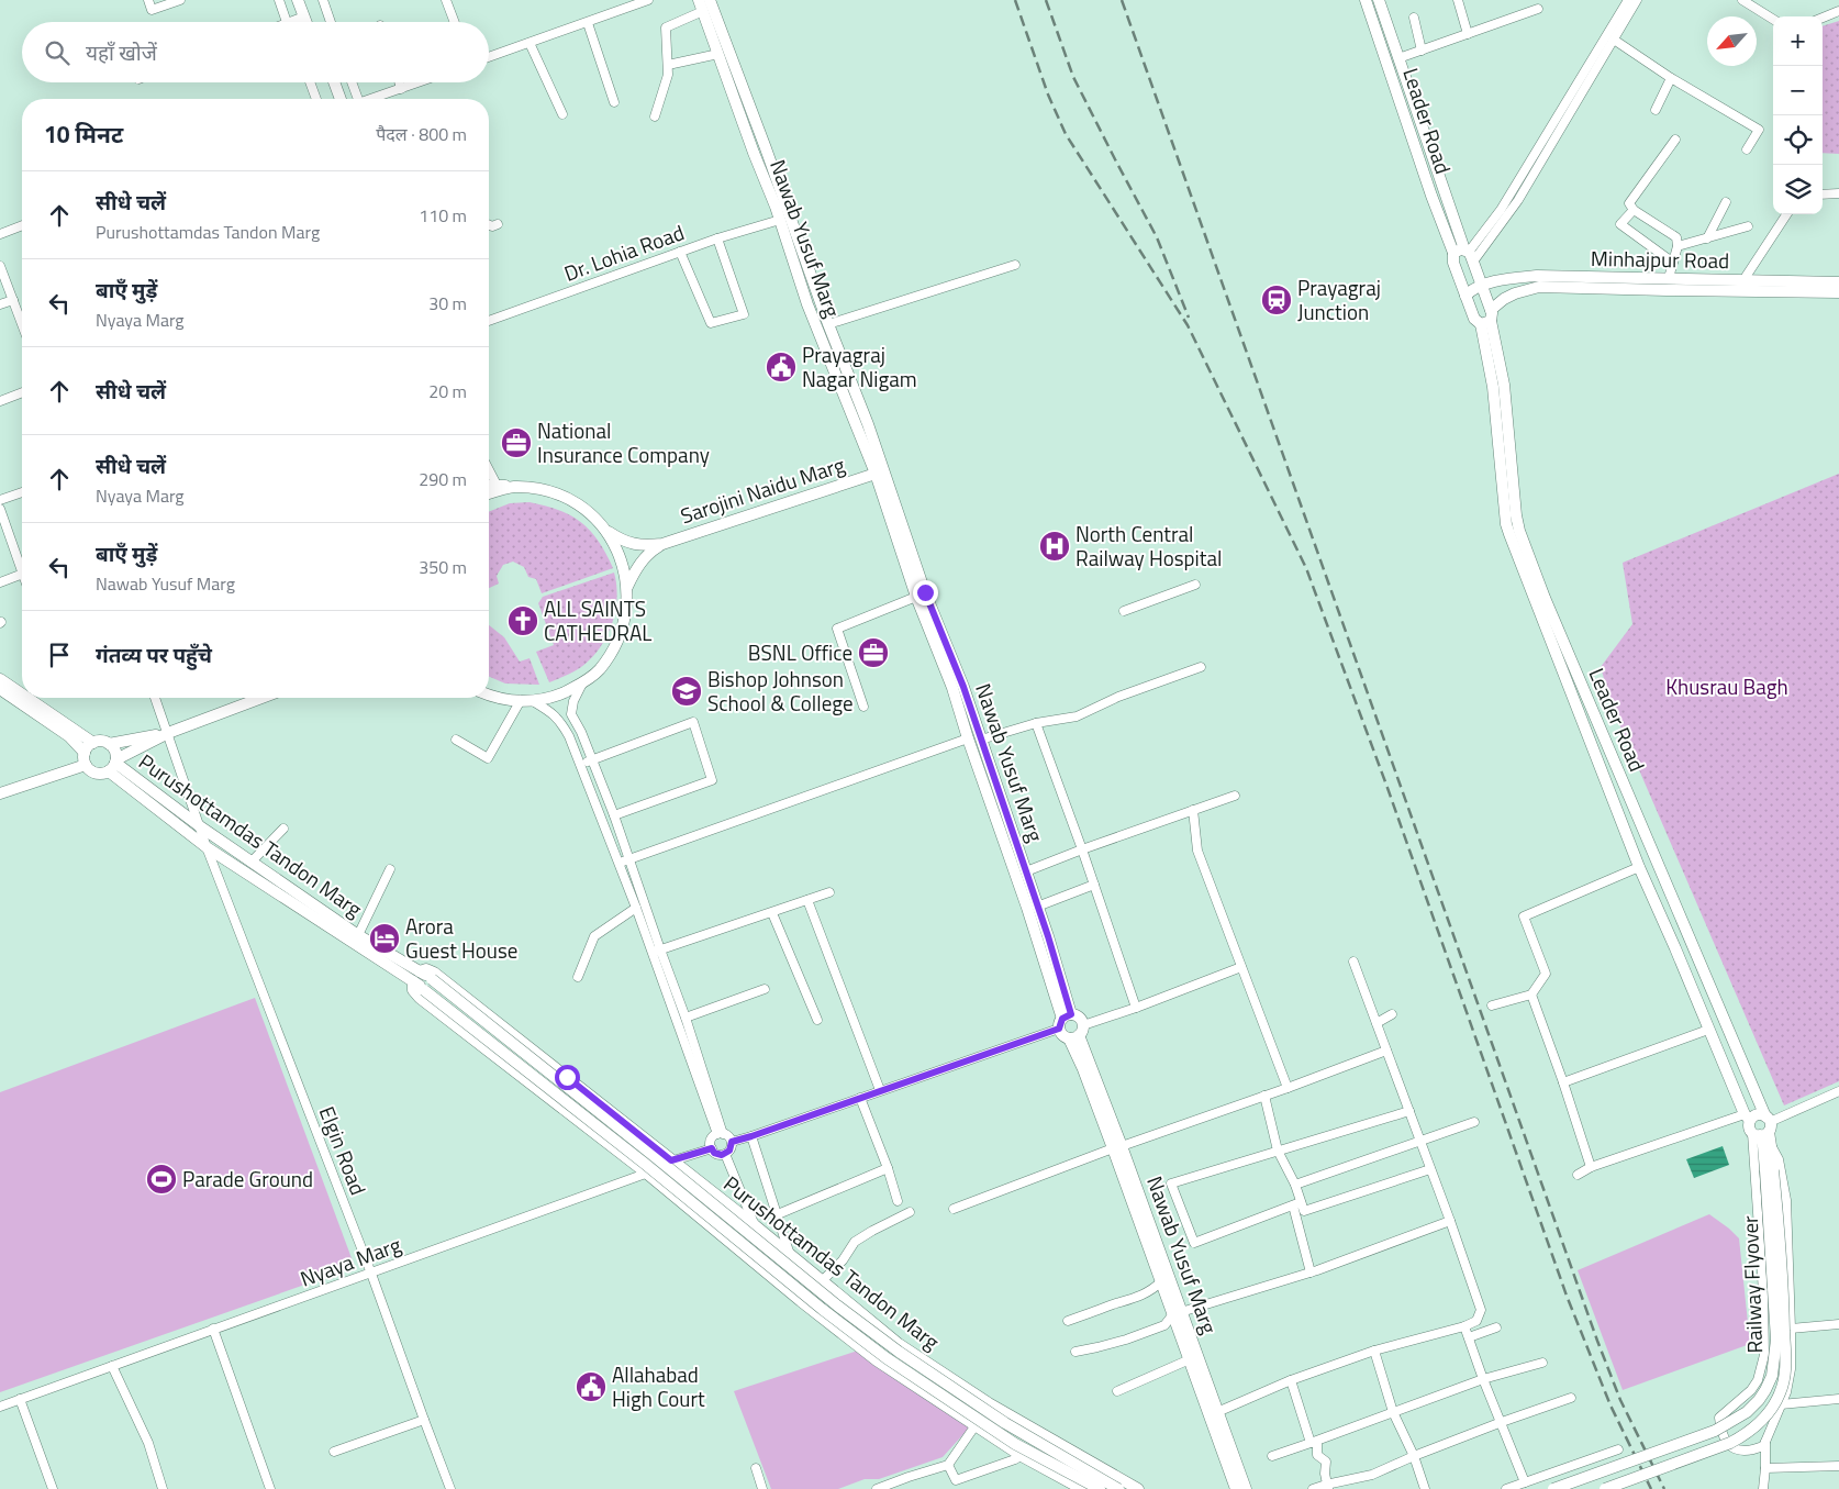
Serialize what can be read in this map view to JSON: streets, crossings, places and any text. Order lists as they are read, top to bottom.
{
  "streets": {
    "main road": [
      "Leader Road",
      "Nawab Yusuf Marg",
      "Minhajpur Road",
      "Sarojini Naidu Marg",
      "Purushottamdas Tandon Marg",
      "Railway Flyover"
    ],
    "street": ["Dr. Lohia Road", "Elgin Road", "Nyaya Marg"]
  },
  "crossings": [
    ["Leader Road", "Minhajpur Road"],
    ["Leader Road", "Railway Flyover"],
    ["Nawab Yusuf Marg", "Dr. Lohia Road"],
    ["Nawab Yusuf Marg", "Sarojini Naidu Marg"],
    ["Purushottamdas Tandon Marg", "Elgin Road"],
    ["Purushottamdas Tandon Marg", "Nyaya Marg"],
    ["Elgin Road", "Nyaya Marg"]
  ],
  "parks": ["Khusrau Bagh"],
  "places": {
    "station": ["Prayagraj Junction"],
    "public building": ["Prayagraj Nagar Nigam", "Allahabad High Court"],
    "office": ["National Insurance Company", "BSNL Office"],
    "hospital": ["North Central Railway Hospital"],
    "church": ["ALL SAINTS CATHEDRAL"],
    "school or university": ["Bishop Johnson School & College"],
    "hotel": ["Arora Guest House"],
    "sports": ["Parade Ground"]
  },
  "north": "bottom left",
  "page": {
    "map_buttons": ["+", "−"],
    "search": "यहाँ खोजें",
    "heading": ["10 मिनट", "पैदल · 800 m"],
    "list": [
      ["सीधे चलें", "Purushottamdas Tandon Marg", "110 m"],
      ["बाएँ मुड़ें", "Nyaya Marg", "30 m"],
      ["सीधे चलें", "20 m"],
      ["सीधे चलें", "Nyaya Marg", "290 m"],
      ["बाएँ मुड़ें", "Nawab Yusuf Marg", "350 m"],
      "गंतव्य पर पहुँचे"
    ]
  }
}
